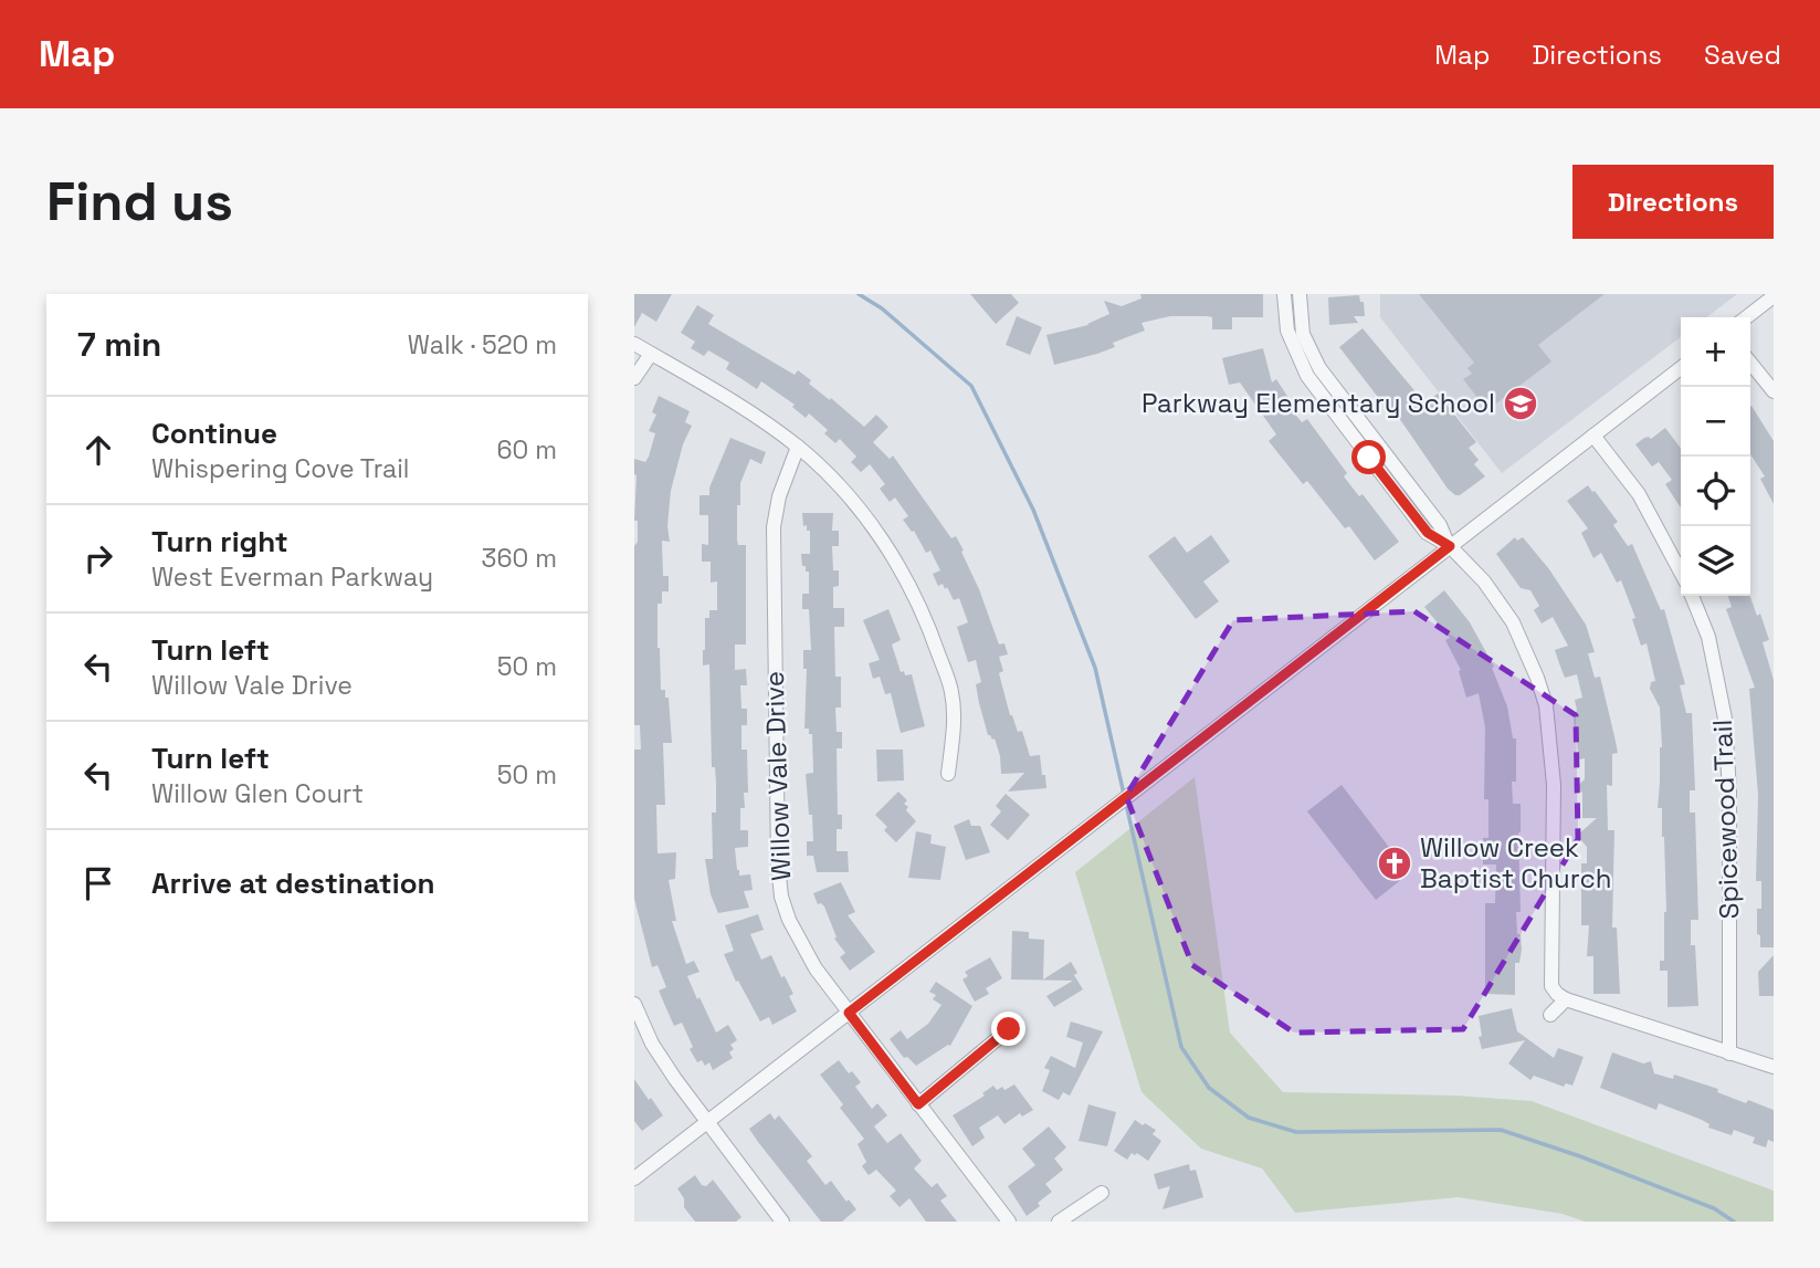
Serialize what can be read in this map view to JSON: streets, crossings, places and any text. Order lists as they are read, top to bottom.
{
  "streets": {
    "street": ["Willow Vale Drive", "Spicewood Trail"]
  },
  "places": {
    "school or university": ["Parkway Elementary School"],
    "church": ["Willow Creek Baptist Church"]
  },
  "page": {
    "header": "Map",
    "nav": ["Map", "Directions", "Saved"],
    "buttons": "Directions",
    "title": "Find us",
    "heading": ["7 min", "Walk · 520 m"],
    "map_buttons": ["+", "−"],
    "list": [
      ["Continue", "Whispering Cove Trail", "60 m"],
      ["Turn right", "West Everman Parkway", "360 m"],
      ["Turn left", "Willow Vale Drive", "50 m"],
      ["Turn left", "Willow Glen Court", "50 m"],
      "Arrive at destination"
    ]
  }
}
